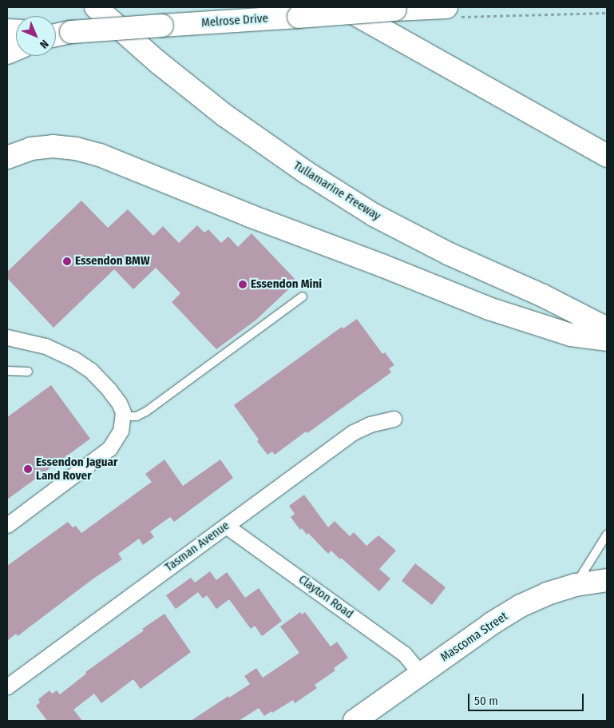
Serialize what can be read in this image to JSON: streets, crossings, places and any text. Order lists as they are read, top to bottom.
{
  "streets": {
    "main road": ["Melrose Drive", "Tullamarine Freeway", "Mascoma Street"],
    "street": ["Tasman Avenue", "Clayton Road"]
  },
  "crossings": [
    ["Tasman Avenue", "Clayton Road"],
    ["Clayton Road", "Mascoma Street"]
  ],
  "places": ["Essendon BMW", "Essendon Mini", "Essendon Jaguar Land Rover"],
  "scale_bar": "50 m",
  "north": "bottom right"
}
